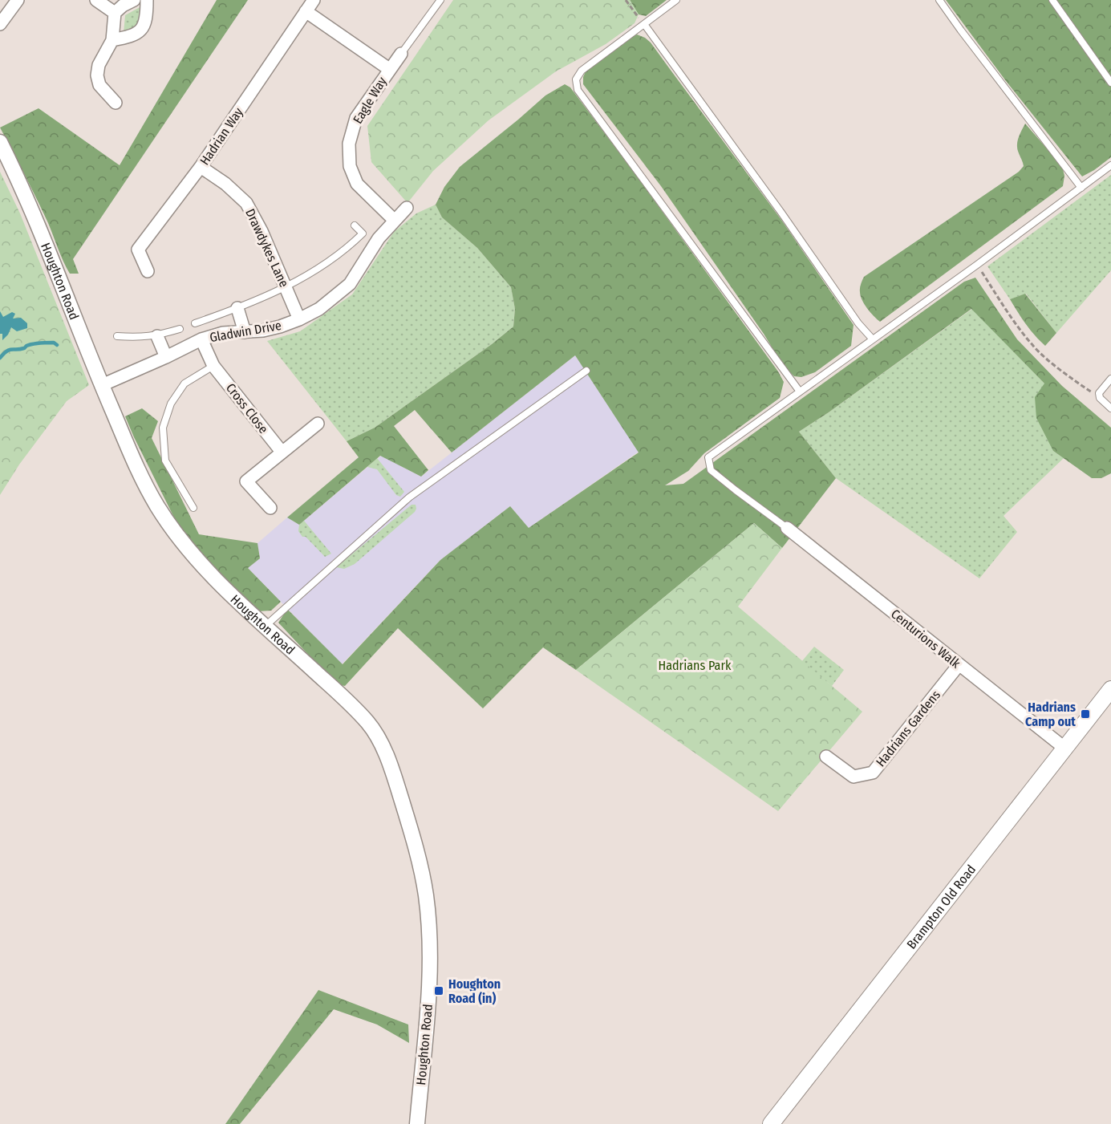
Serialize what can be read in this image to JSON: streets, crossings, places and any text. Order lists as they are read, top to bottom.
{
  "streets": {
    "main road": ["Brampton Old Road"],
    "street": [
      "Eagle Way",
      "Hadrian Way",
      "Drawdykes Lane",
      "Houghton Road",
      "Gladwin Drive",
      "Cross Close",
      "Centurions Walk",
      "Hadrians Gardens"
    ]
  },
  "crossings": [
    ["Eagle Way", "Gladwin Drive"],
    ["Hadrian Way", "Drawdykes Lane"],
    ["Drawdykes Lane", "Gladwin Drive"],
    ["Houghton Road", "Gladwin Drive"],
    ["Gladwin Drive", "Cross Close"],
    ["Centurions Walk", "Hadrians Gardens"],
    ["Centurions Walk", "Brampton Old Road"]
  ],
  "parks": ["Hadrians Park"],
  "places": {
    "transit": ["Hadrians Camp out", "Houghton Road (in)"]
  }
}
